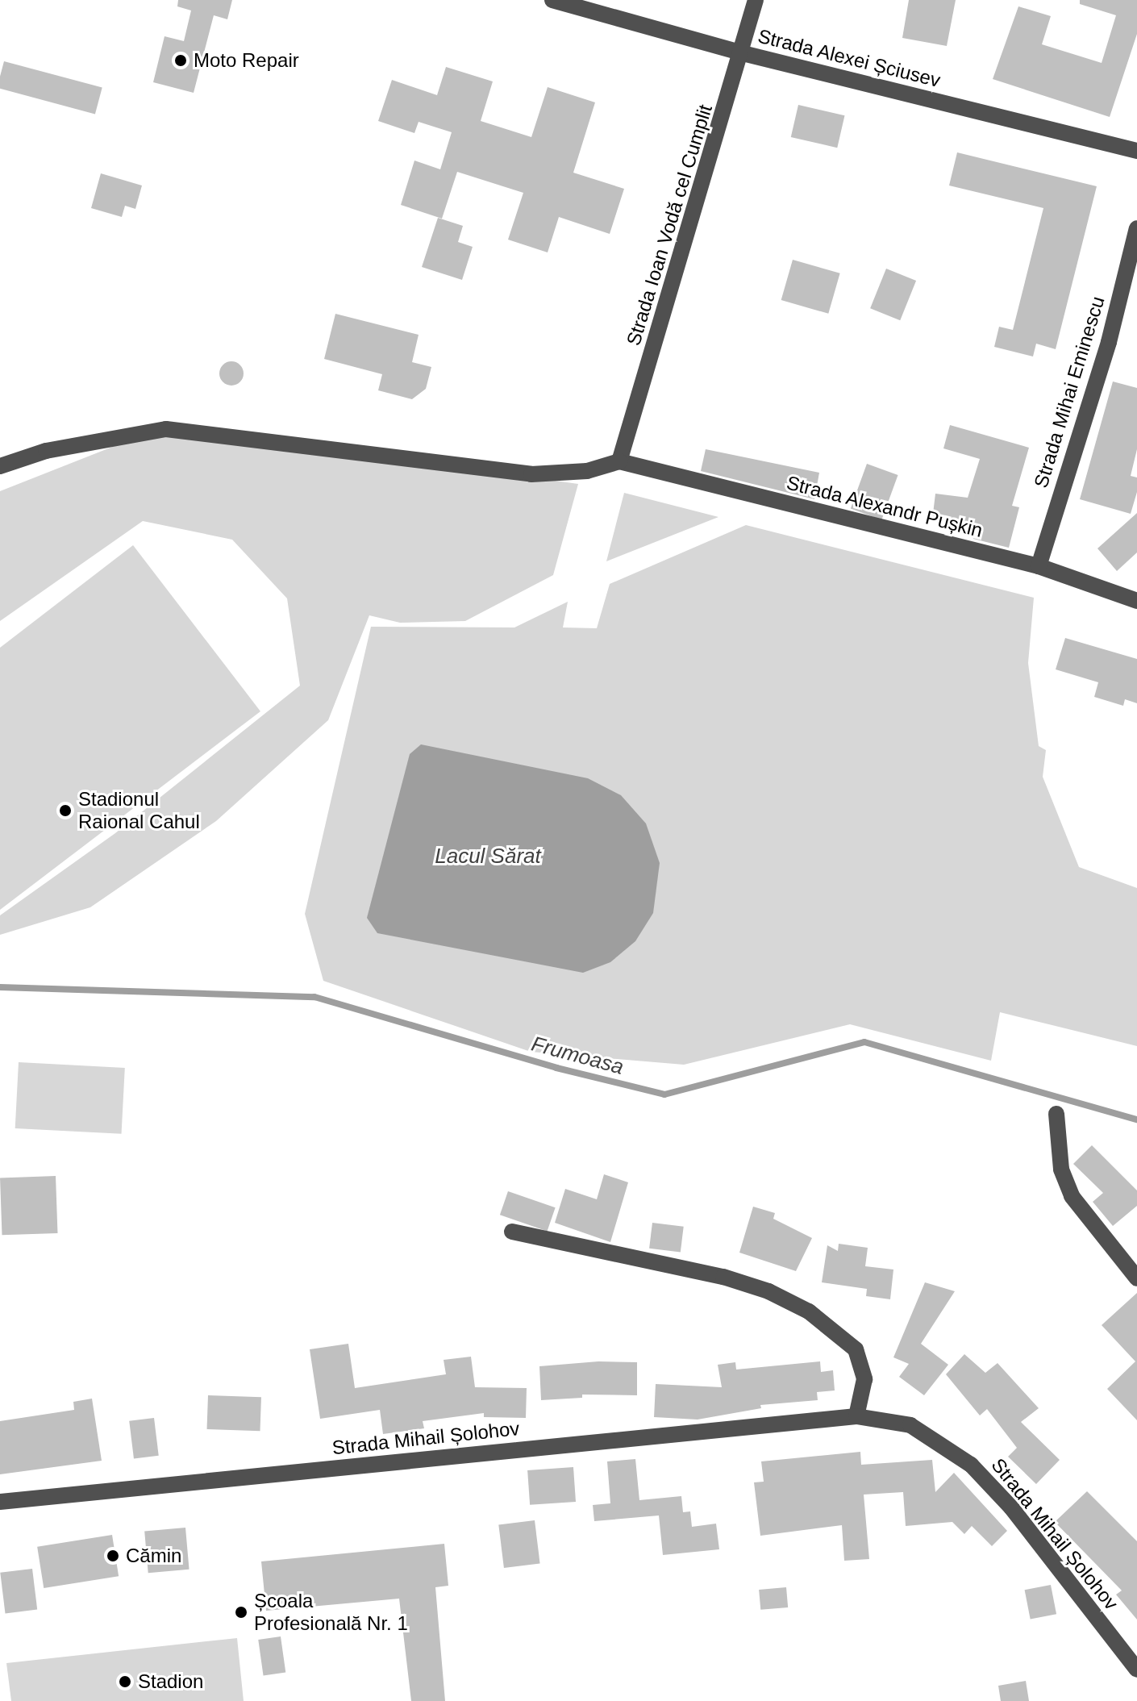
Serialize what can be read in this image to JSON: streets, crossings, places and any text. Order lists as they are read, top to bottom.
{
  "streets": {
    "street": [
      "Strada Alexei Șciusev",
      "Strada Ioan Vodă cel Cumplit",
      "Strada Mihai Eminescu",
      "Strada Alexandr Pușkin",
      "Strada Mihail Șolohov"
    ]
  },
  "crossings": [
    ["Strada Alexei Șciusev", "Strada Ioan Vodă cel Cumplit"],
    ["Strada Ioan Vodă cel Cumplit", "Strada Alexandr Pușkin"],
    ["Strada Mihai Eminescu", "Strada Alexandr Pușkin"]
  ],
  "water": ["Lacul Sărat", "Frumoasa"],
  "places": [
    "Moto Repair",
    "Stadionul Raional Cahul",
    "Cămin",
    "Școala Profesională Nr. 1",
    "Stadion"
  ]
}
